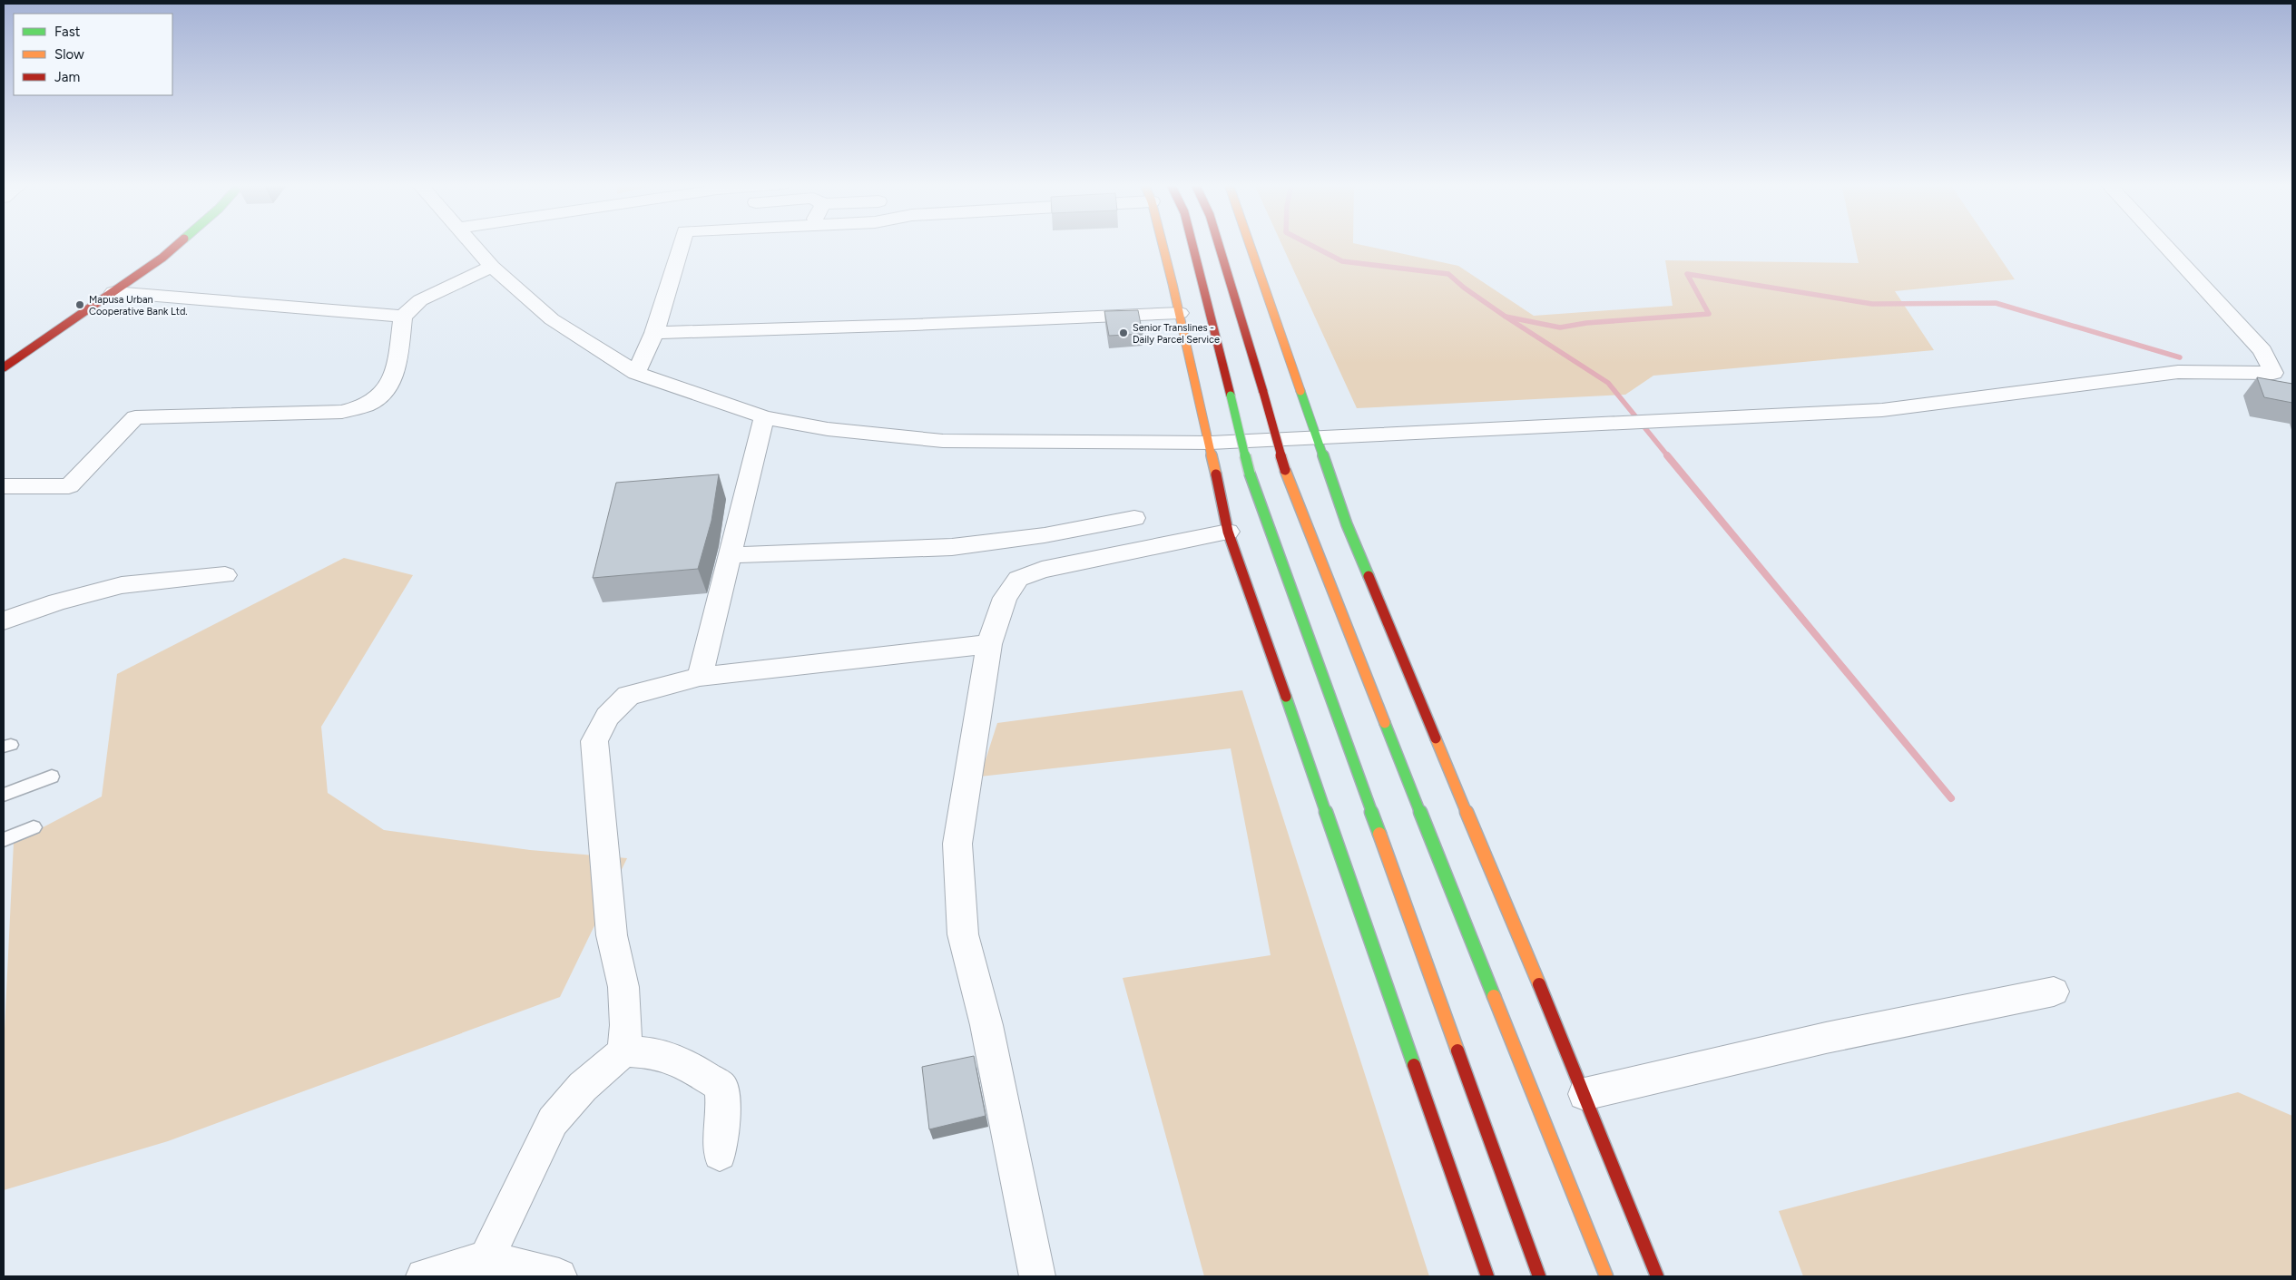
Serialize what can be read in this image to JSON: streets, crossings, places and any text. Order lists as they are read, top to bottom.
{
  "places": ["Mapusa Urban Cooperative Bank Ltd.", "Senior Translines - Daily Parcel Service"],
  "legend": ["Fast", "Slow", "Jam"]
}
